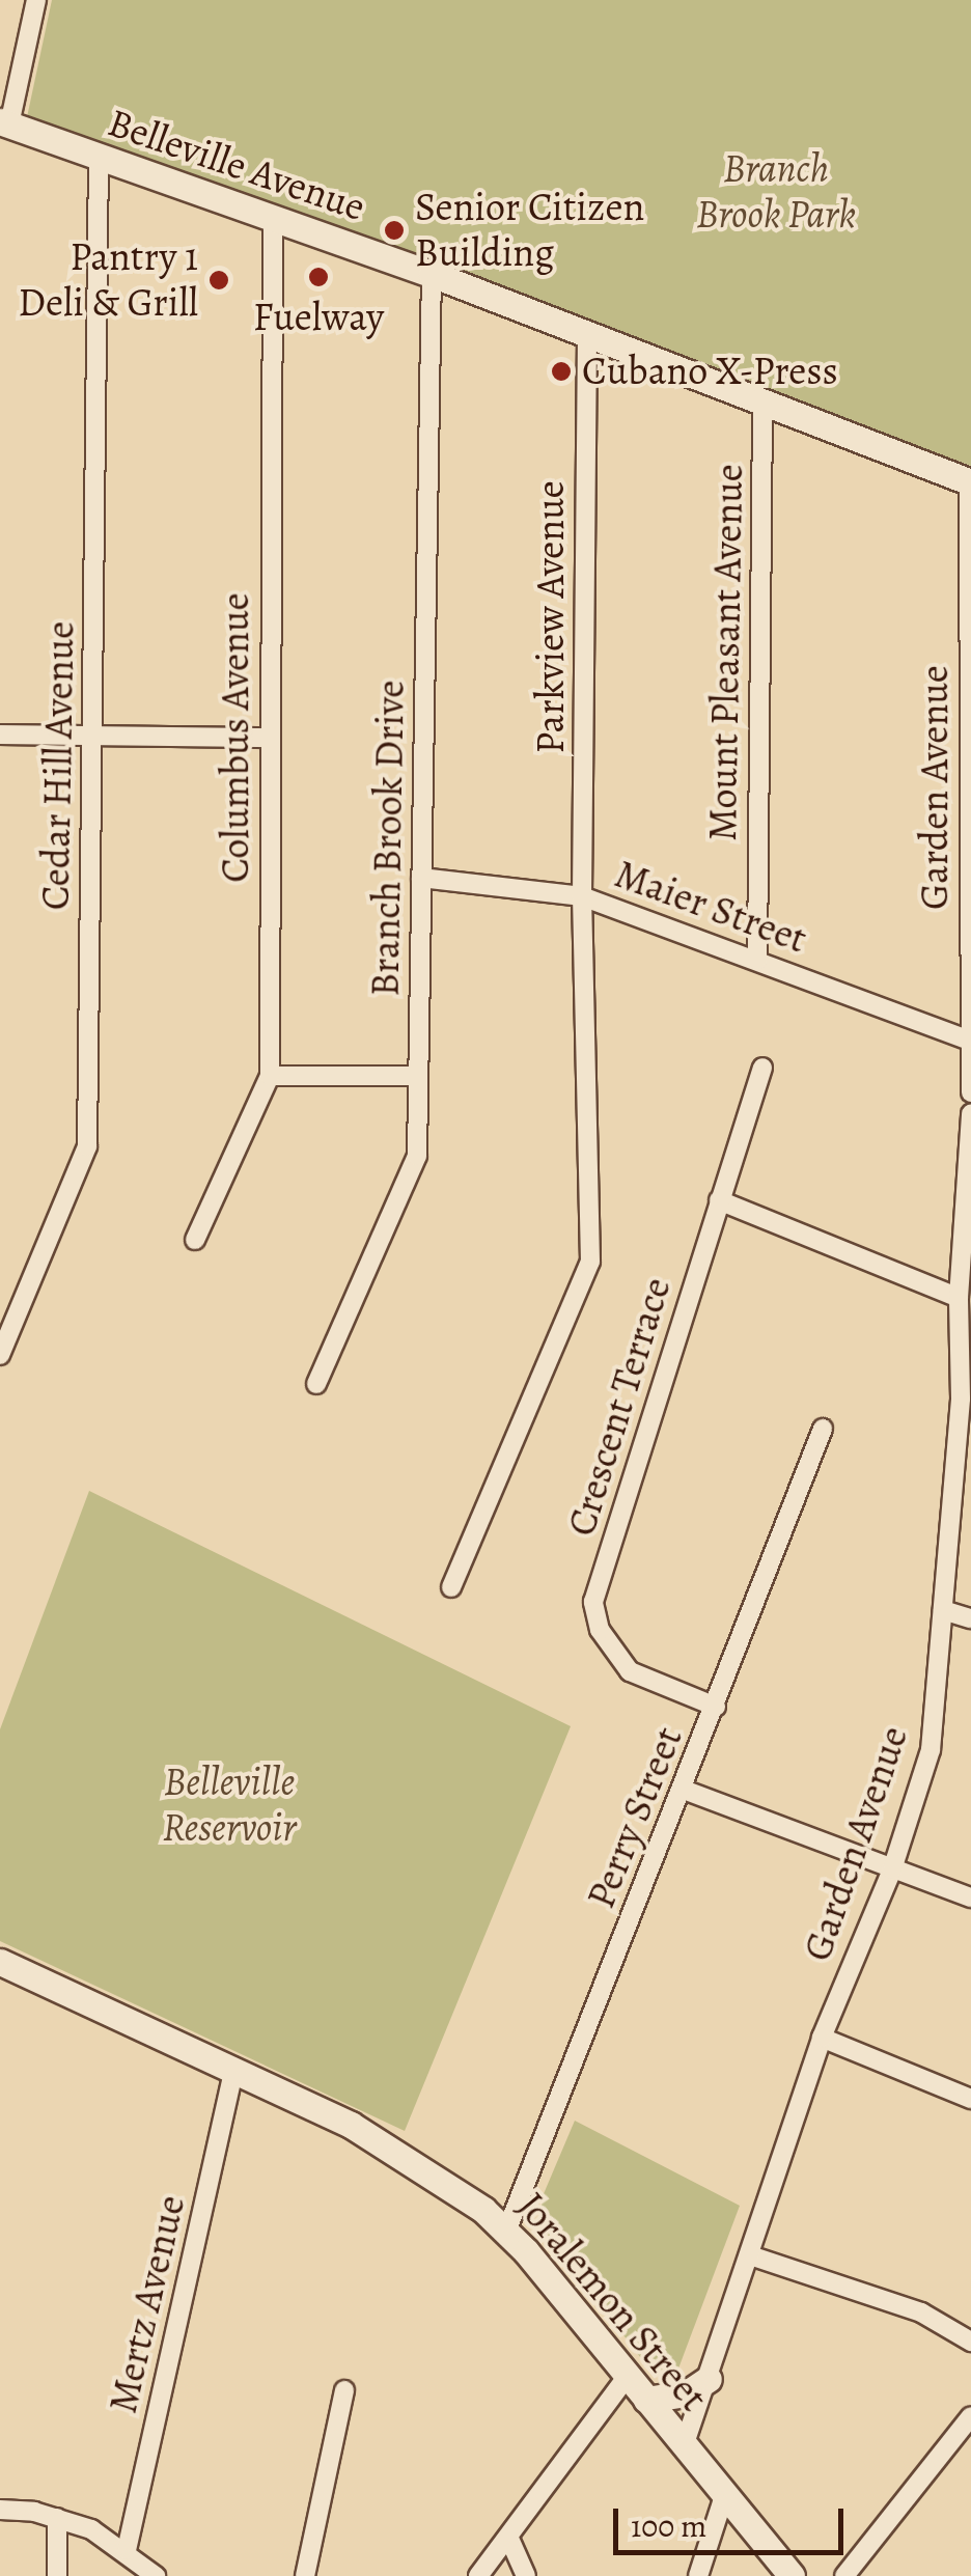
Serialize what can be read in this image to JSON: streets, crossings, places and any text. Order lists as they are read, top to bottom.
{
  "streets": {
    "street": [
      "Belleville Avenue",
      "Parkview Avenue",
      "Mount Pleasant Avenue",
      "Columbus Avenue",
      "Cedar Hill Avenue",
      "Garden Avenue",
      "Branch Brook Drive",
      "Maier Street",
      "Crescent Terrace",
      "Perry Street",
      "Joralemon Street",
      "Mertz Avenue"
    ]
  },
  "crossings": [
    ["Belleville Avenue", "Parkview Avenue"],
    ["Belleville Avenue", "Mount Pleasant Avenue"],
    ["Belleville Avenue", "Columbus Avenue"],
    ["Belleville Avenue", "Cedar Hill Avenue"],
    ["Belleville Avenue", "Garden Avenue"],
    ["Belleville Avenue", "Branch Brook Drive"],
    ["Parkview Avenue", "Maier Street"],
    ["Mount Pleasant Avenue", "Maier Street"],
    ["Garden Avenue", "Maier Street"],
    ["Garden Avenue", "Joralemon Street"],
    ["Branch Brook Drive", "Maier Street"],
    ["Crescent Terrace", "Perry Street"],
    ["Perry Street", "Joralemon Street"],
    ["Joralemon Street", "Mertz Avenue"]
  ],
  "parks": ["Branch Brook Park", "Belleville Reservoir"],
  "places": [
    "Senior Citizen Building",
    "Fuelway",
    "Pantry 1 Deli & Grill",
    "Cubano X-Press"
  ],
  "scale_bar": "100 m"
}
